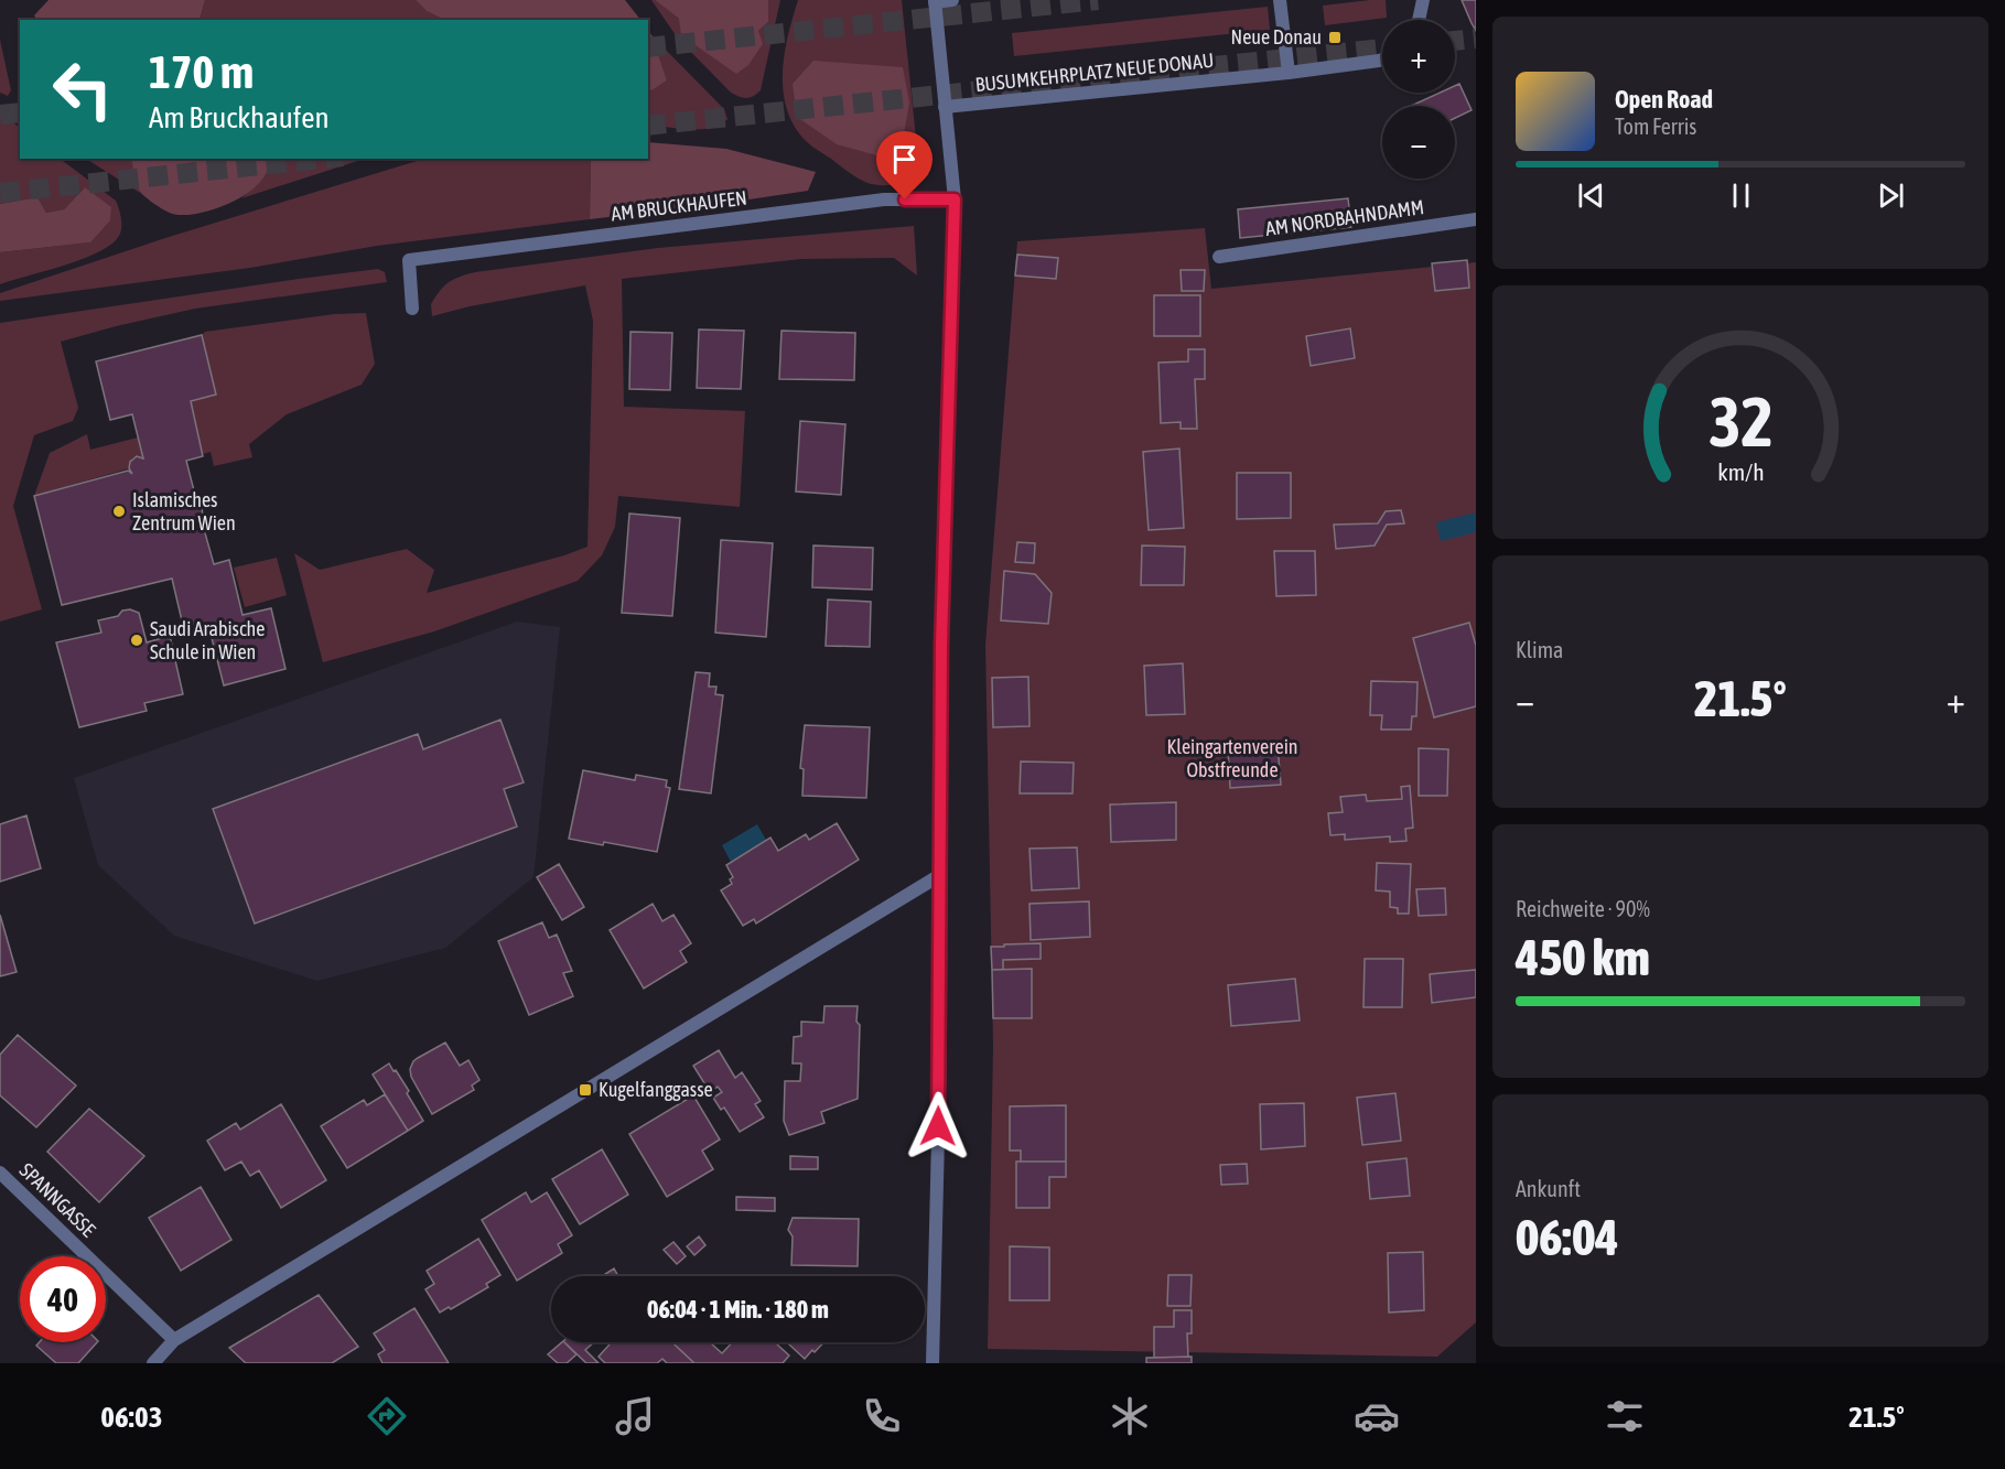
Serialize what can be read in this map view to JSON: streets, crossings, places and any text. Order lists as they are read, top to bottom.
{
  "streets": {
    "street": [
      "BUSUMKEHRPLATZ NEUE DONAU",
      "AM BRUCKHAUFEN",
      "AM NORDBAHNDAMM",
      "SPANNGASSE"
    ]
  },
  "parks": ["Kleingartenverein Obstfreunde"],
  "places": {
    "transit": ["Neue Donau", "Kugelfanggasse"],
    "other": ["Islamisches Zentrum Wien", "Saudi Arabische Schule in Wien"]
  },
  "page": {
    "map_buttons": ["+", "−"],
    "turn": ["170 m", "Am Bruckhaufen"],
    "song": ["Open Road", "Tom Ferris"],
    "tile": [
      "Klima",
      ["Reichweite · 90%", "450 km"],
      ["Ankunft", "06:04"]
    ],
    "heat": ["−", "21.5°", "+"],
    "limit": "40",
    "trip": "06:04 · 1 Min. · 180 m",
    "tabs": ["06:03", "21.5°"],
    "gauge": ["32", "km/h"]
  }
}
